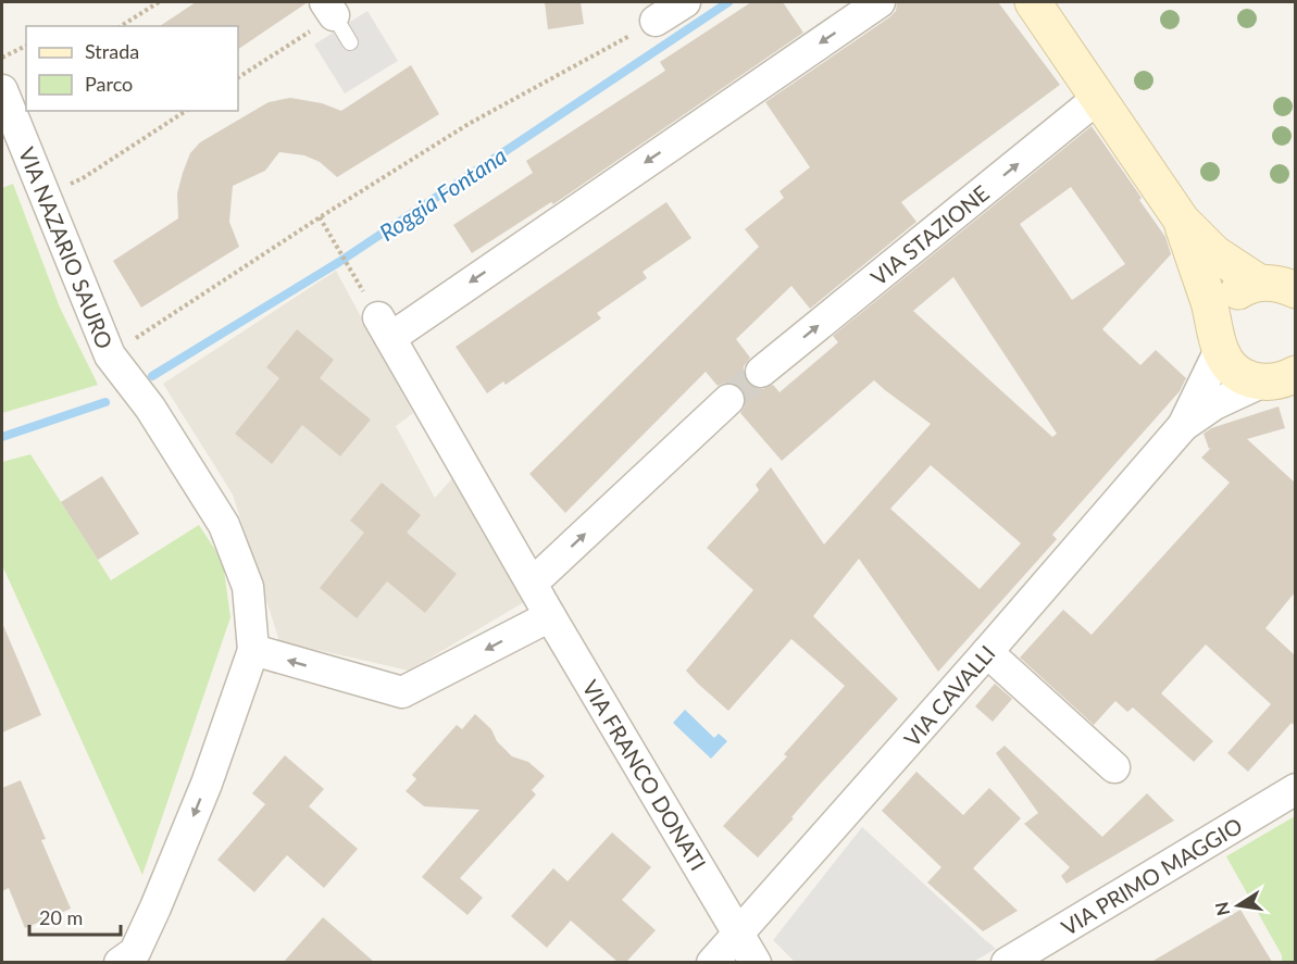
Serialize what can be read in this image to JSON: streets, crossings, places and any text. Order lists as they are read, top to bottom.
{
  "streets": {
    "street": [
      "VIA STAZIONE",
      "VIA NAZARIO SAURO",
      "VIA CAVALLI",
      "VIA FRANCO DONATI",
      "VIA PRIMO MAGGIO"
    ]
  },
  "crossings": [
    ["VIA CAVALLI", "VIA FRANCO DONATI"]
  ],
  "water": ["Roggia Fontana"],
  "legend": ["Strada", "Parco"],
  "scale_bar": "20 m",
  "north": "left"
}
